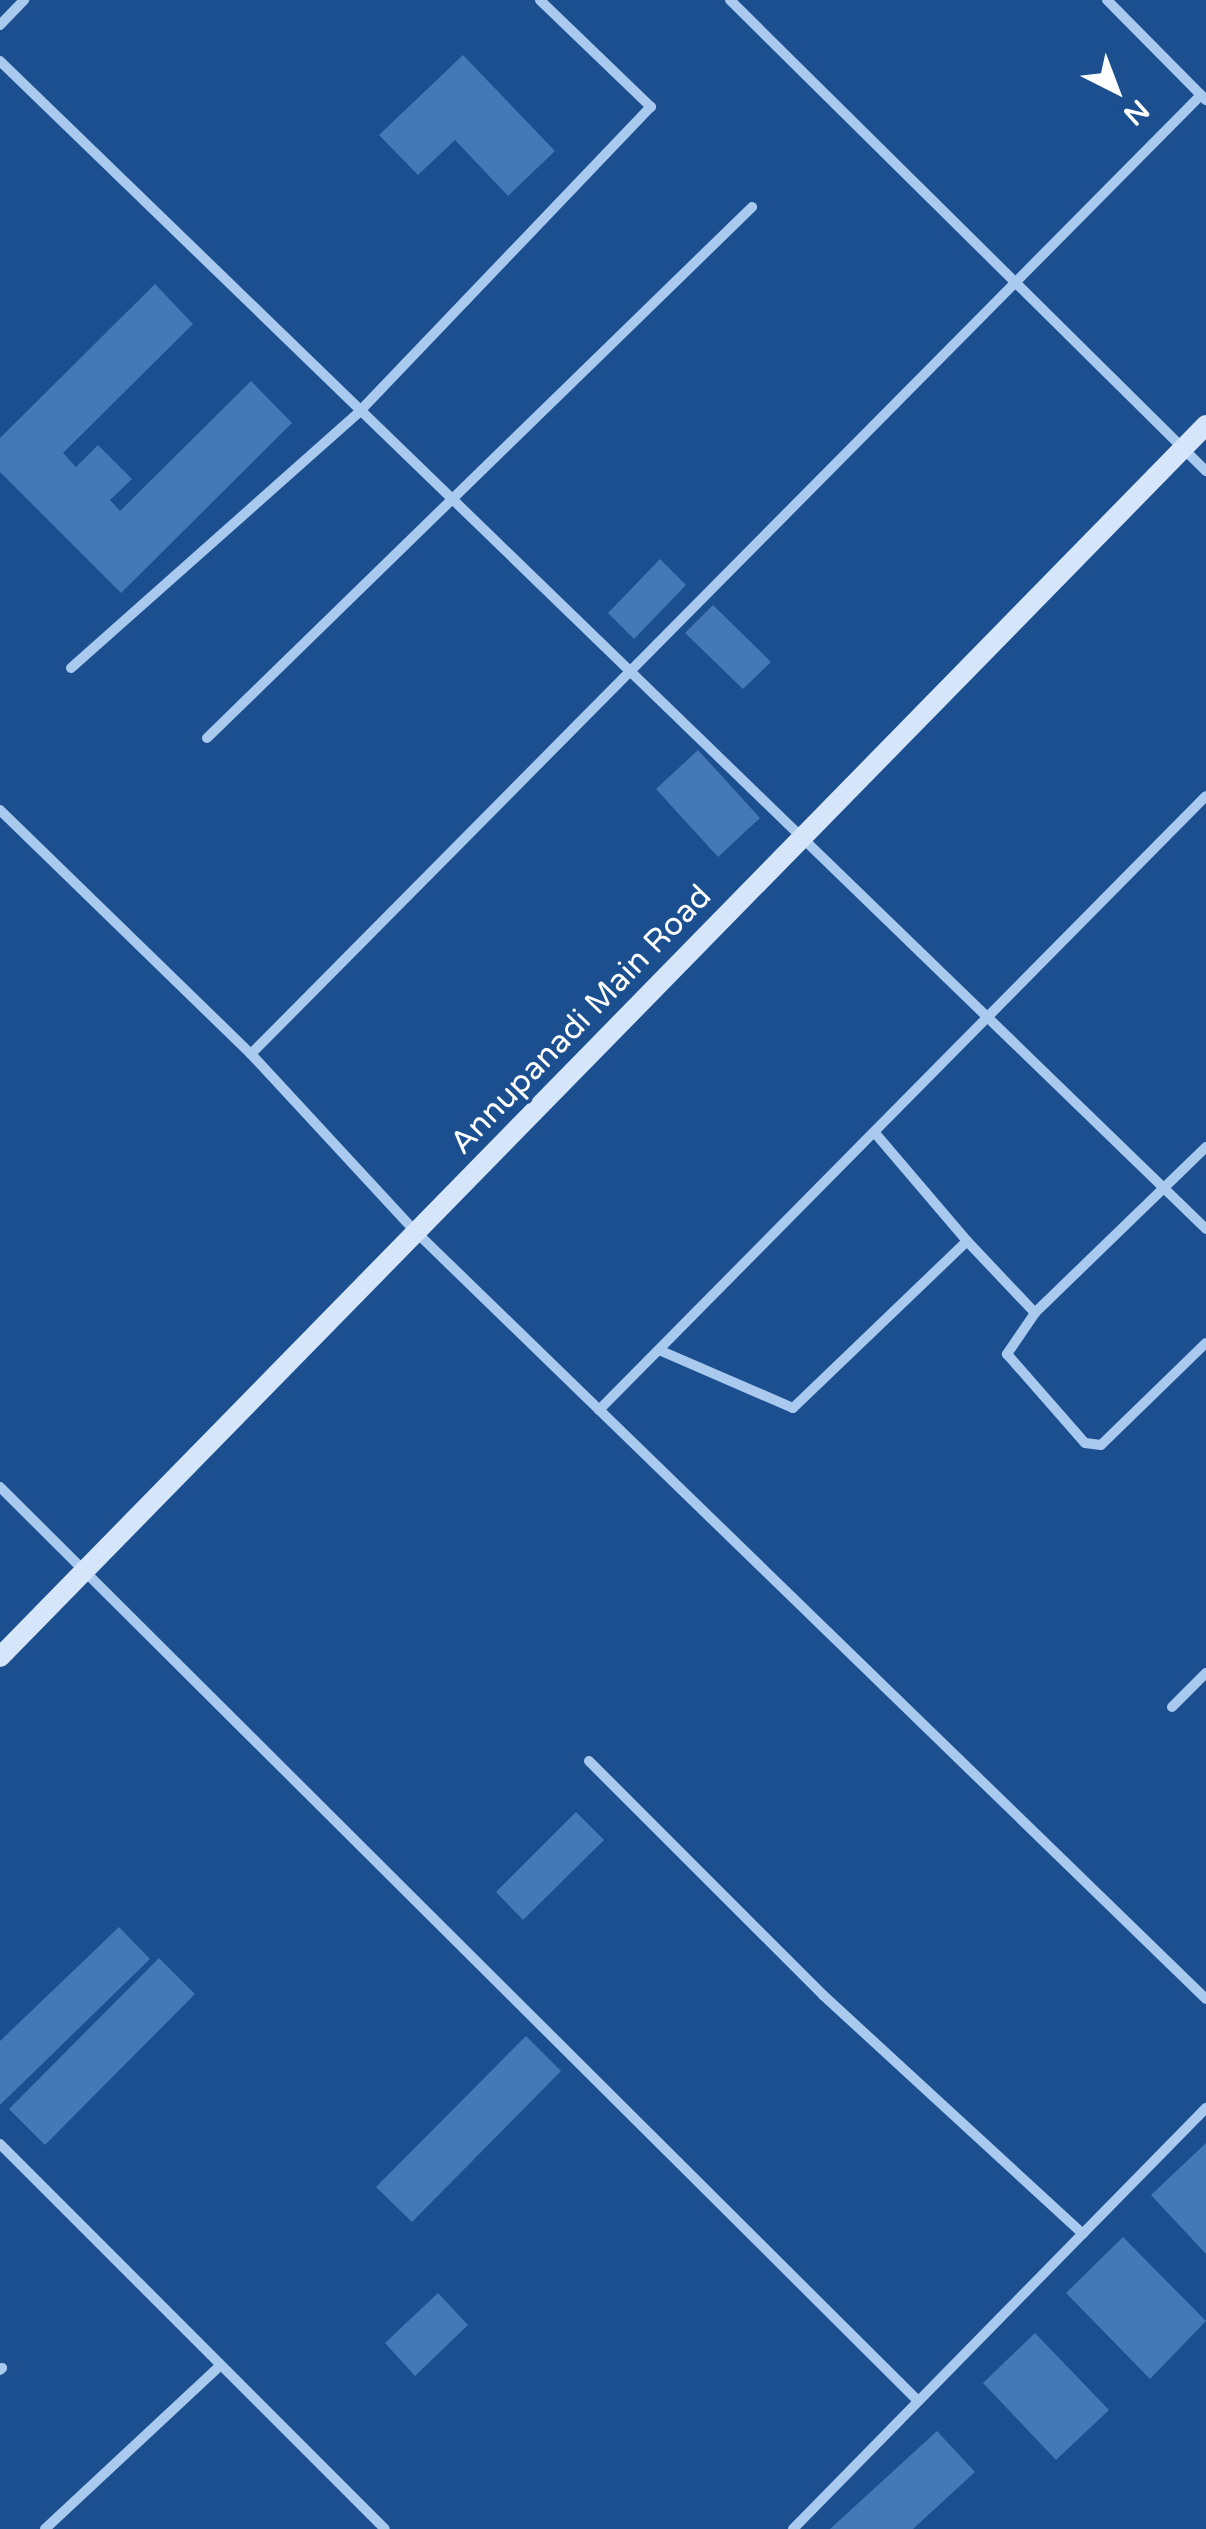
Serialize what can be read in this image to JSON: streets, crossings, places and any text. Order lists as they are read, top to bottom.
{
  "streets": {
    "street": ["Annupanadi Main Road"]
  },
  "north": "bottom right"
}
